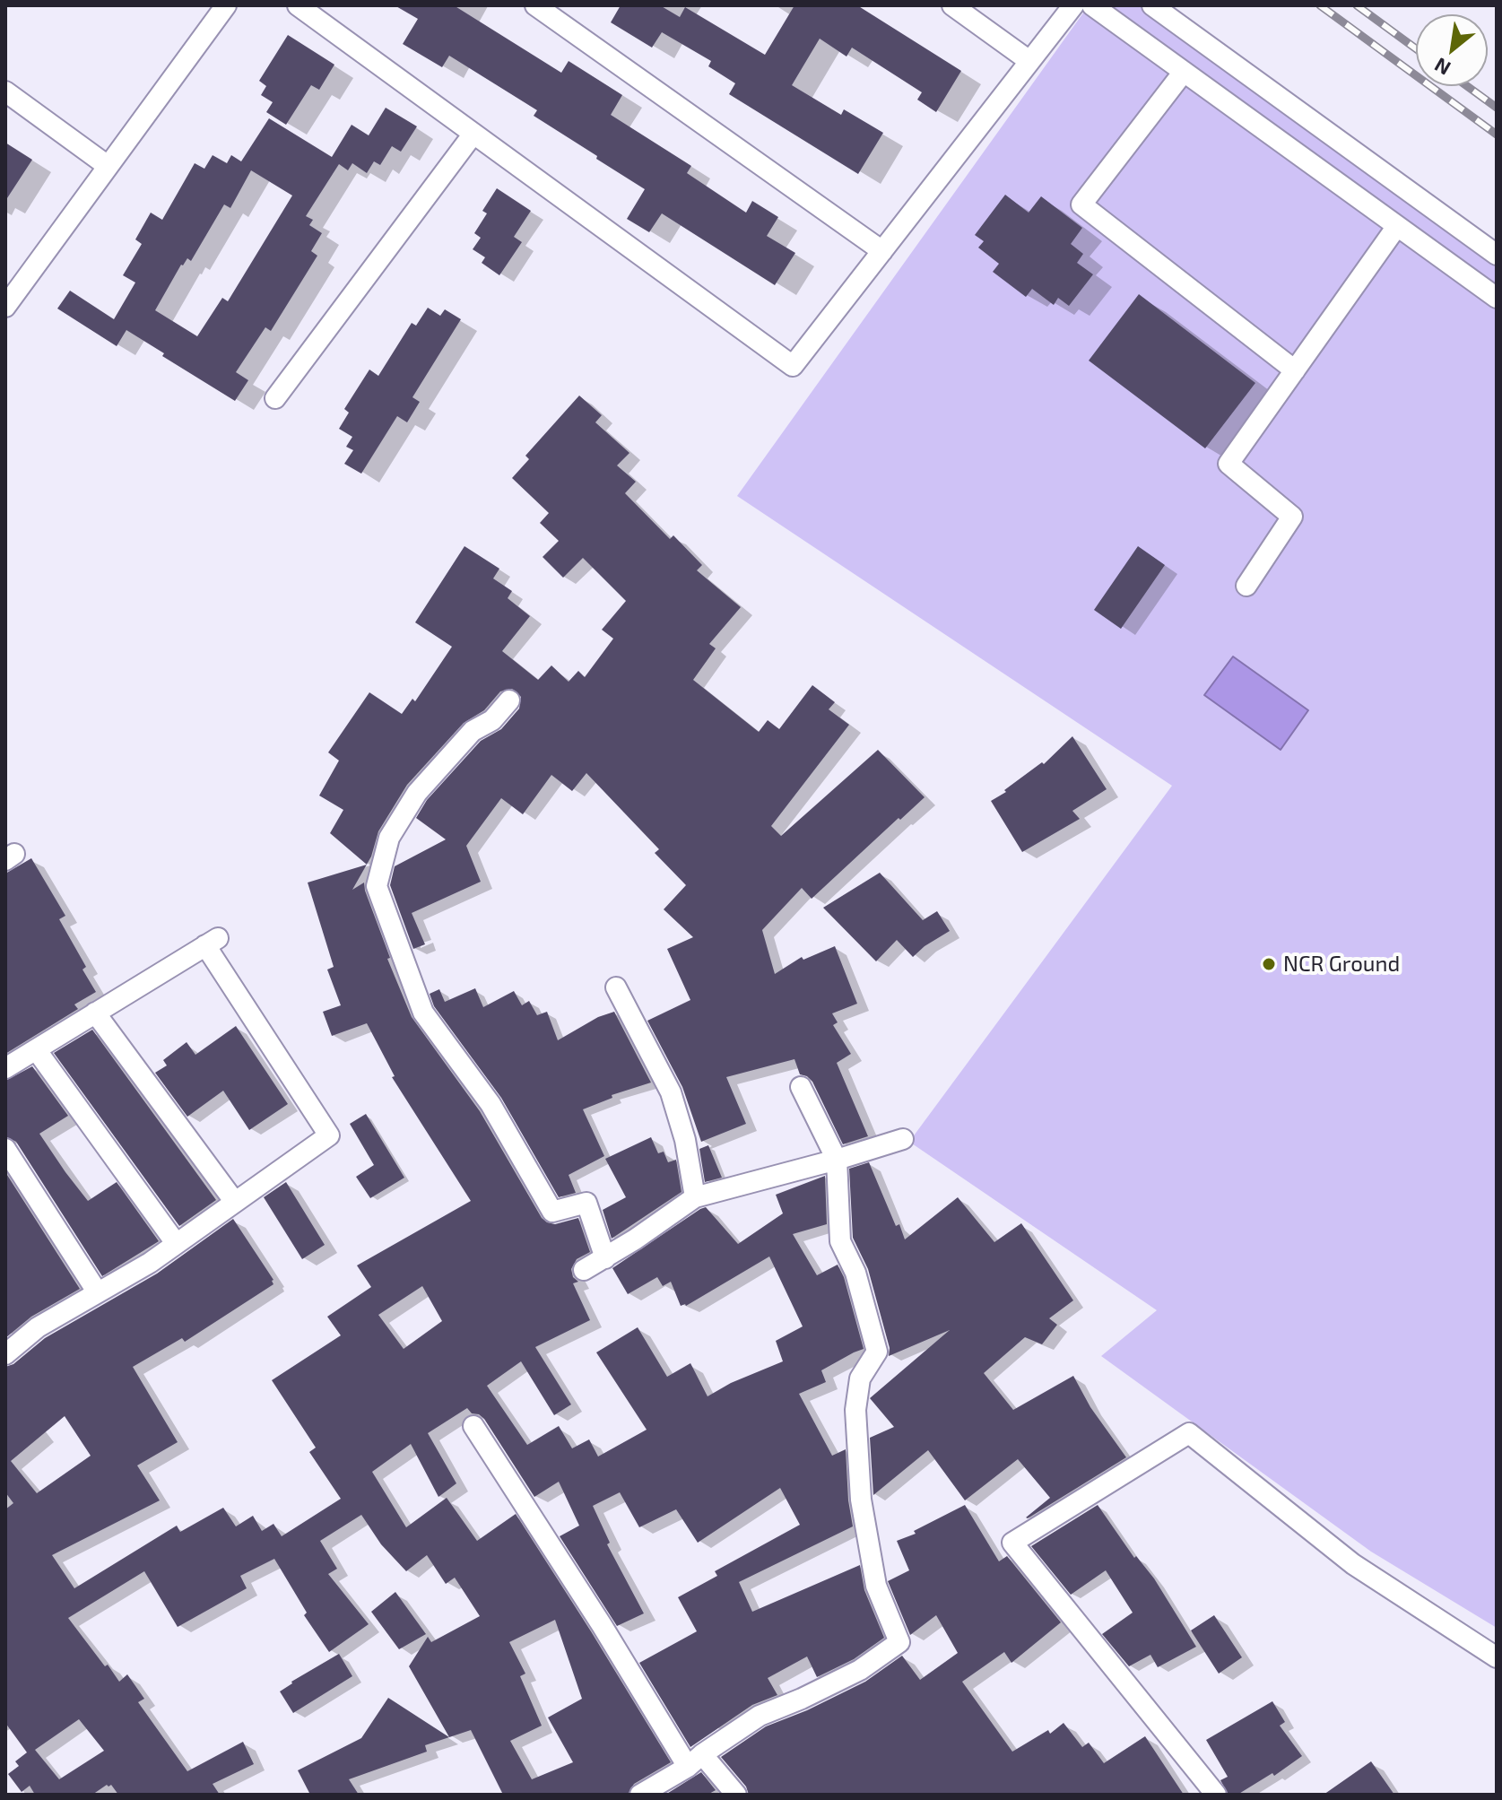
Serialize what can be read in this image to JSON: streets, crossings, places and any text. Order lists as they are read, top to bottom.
{
  "places": ["NCR Ground"],
  "north": "bottom left"
}
